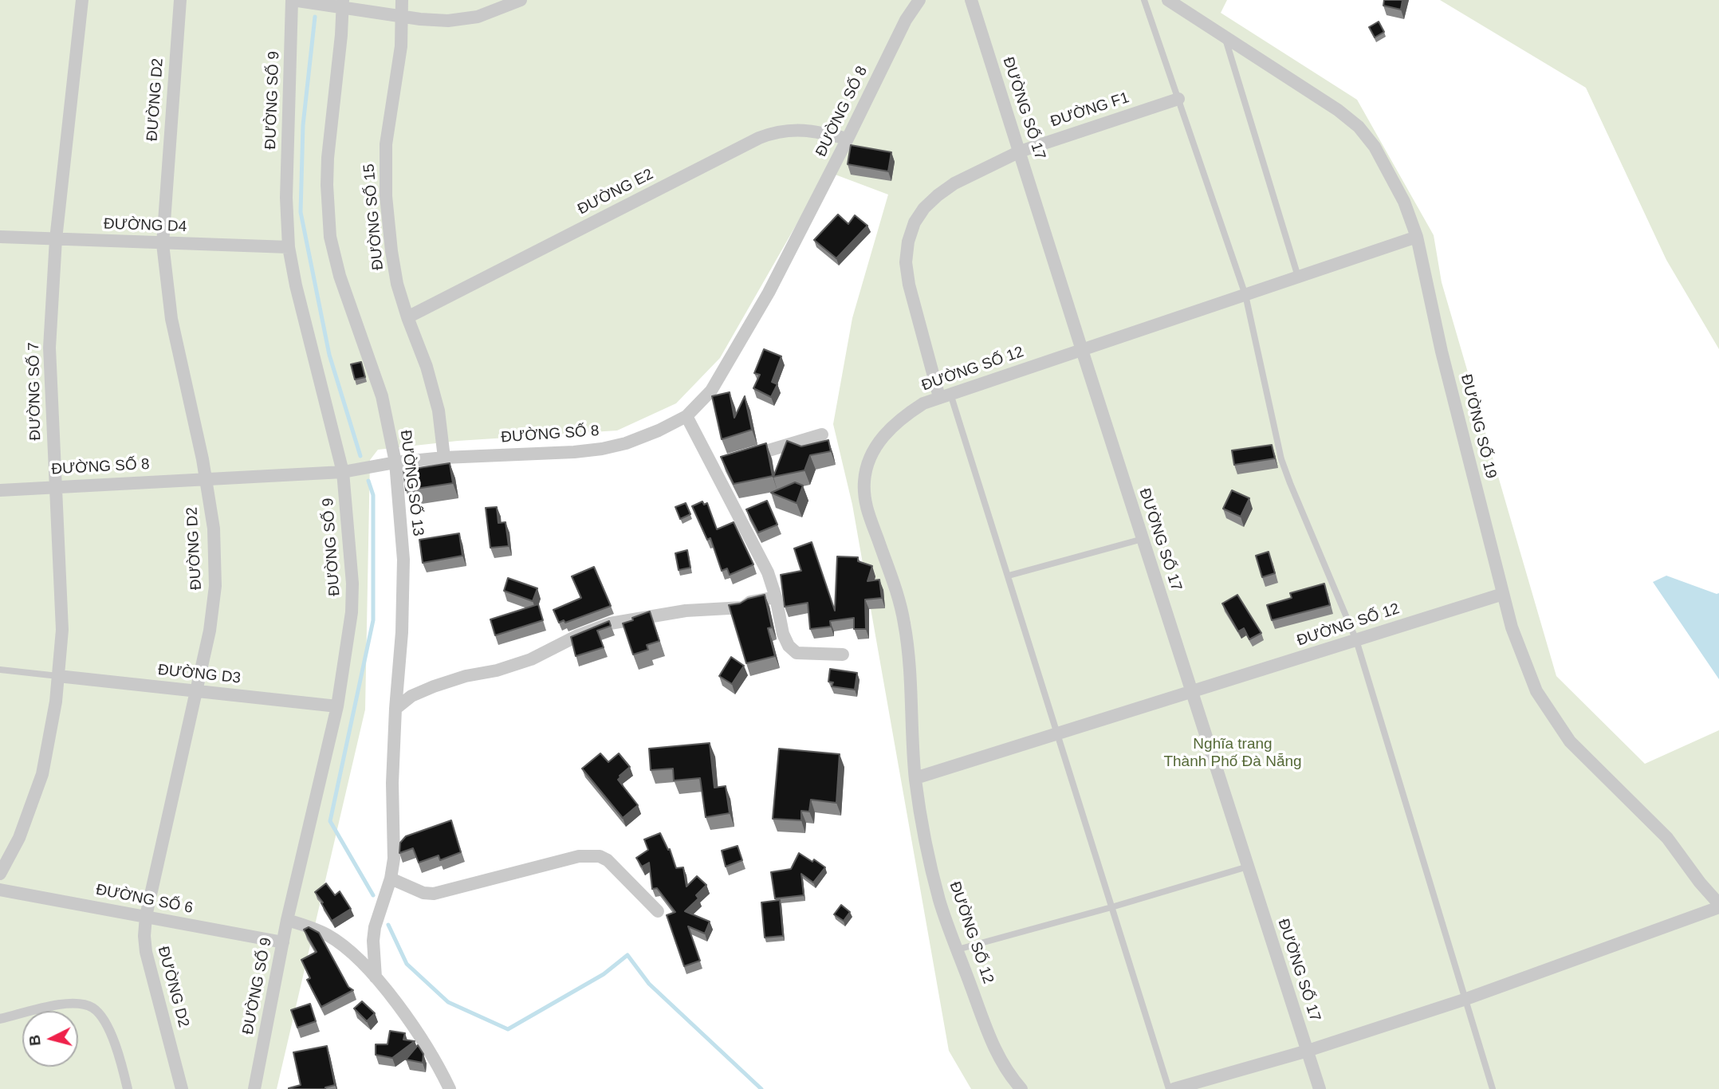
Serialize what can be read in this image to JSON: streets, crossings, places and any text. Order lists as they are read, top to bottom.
{
  "streets": {
    "street": [
      "ĐƯỜNG D2",
      "ĐƯỜNG SỐ 9",
      "ĐƯỜNG SỐ 17",
      "ĐƯỜNG F1",
      "ĐƯỜNG SỐ 8",
      "ĐƯỜNG E2",
      "ĐƯỜNG SỐ 15",
      "ĐƯỜNG D4",
      "ĐƯỜNG SỐ 12",
      "ĐƯỜNG SỐ 7",
      "ĐƯỜNG SỐ 19",
      "ĐƯỜNG SỐ 13",
      "ĐƯỜNG D3",
      "ĐƯỜNG SỐ 6"
    ]
  },
  "crossings": [
    ["ĐƯỜNG D2", "ĐƯỜNG SỐ 8"],
    ["ĐƯỜNG D2", "ĐƯỜNG D4"],
    ["ĐƯỜNG D2", "ĐƯỜNG D3"],
    ["ĐƯỜNG D2", "ĐƯỜNG SỐ 6"],
    ["ĐƯỜNG SỐ 9", "ĐƯỜNG SỐ 8"],
    ["ĐƯỜNG SỐ 9", "ĐƯỜNG D4"],
    ["ĐƯỜNG SỐ 9", "ĐƯỜNG D3"],
    ["ĐƯỜNG SỐ 9", "ĐƯỜNG SỐ 6"],
    ["ĐƯỜNG SỐ 17", "ĐƯỜNG F1"],
    ["ĐƯỜNG SỐ 17", "ĐƯỜNG SỐ 12"],
    ["ĐƯỜNG F1", "ĐƯỜNG SỐ 12"],
    ["ĐƯỜNG SỐ 8", "ĐƯỜNG E2"],
    ["ĐƯỜNG SỐ 8", "ĐƯỜNG SỐ 15"],
    ["ĐƯỜNG SỐ 8", "ĐƯỜNG SỐ 7"],
    ["ĐƯỜNG SỐ 8", "ĐƯỜNG SỐ 13"],
    ["ĐƯỜNG E2", "ĐƯỜNG SỐ 15"],
    ["ĐƯỜNG D4", "ĐƯỜNG SỐ 7"],
    ["ĐƯỜNG SỐ 12", "ĐƯỜNG SỐ 19"],
    ["ĐƯỜNG SỐ 7", "ĐƯỜNG D3"]
  ],
  "parks": ["Nghĩa trang Thành Phố Đà Nẵng"],
  "north": "left"
}
